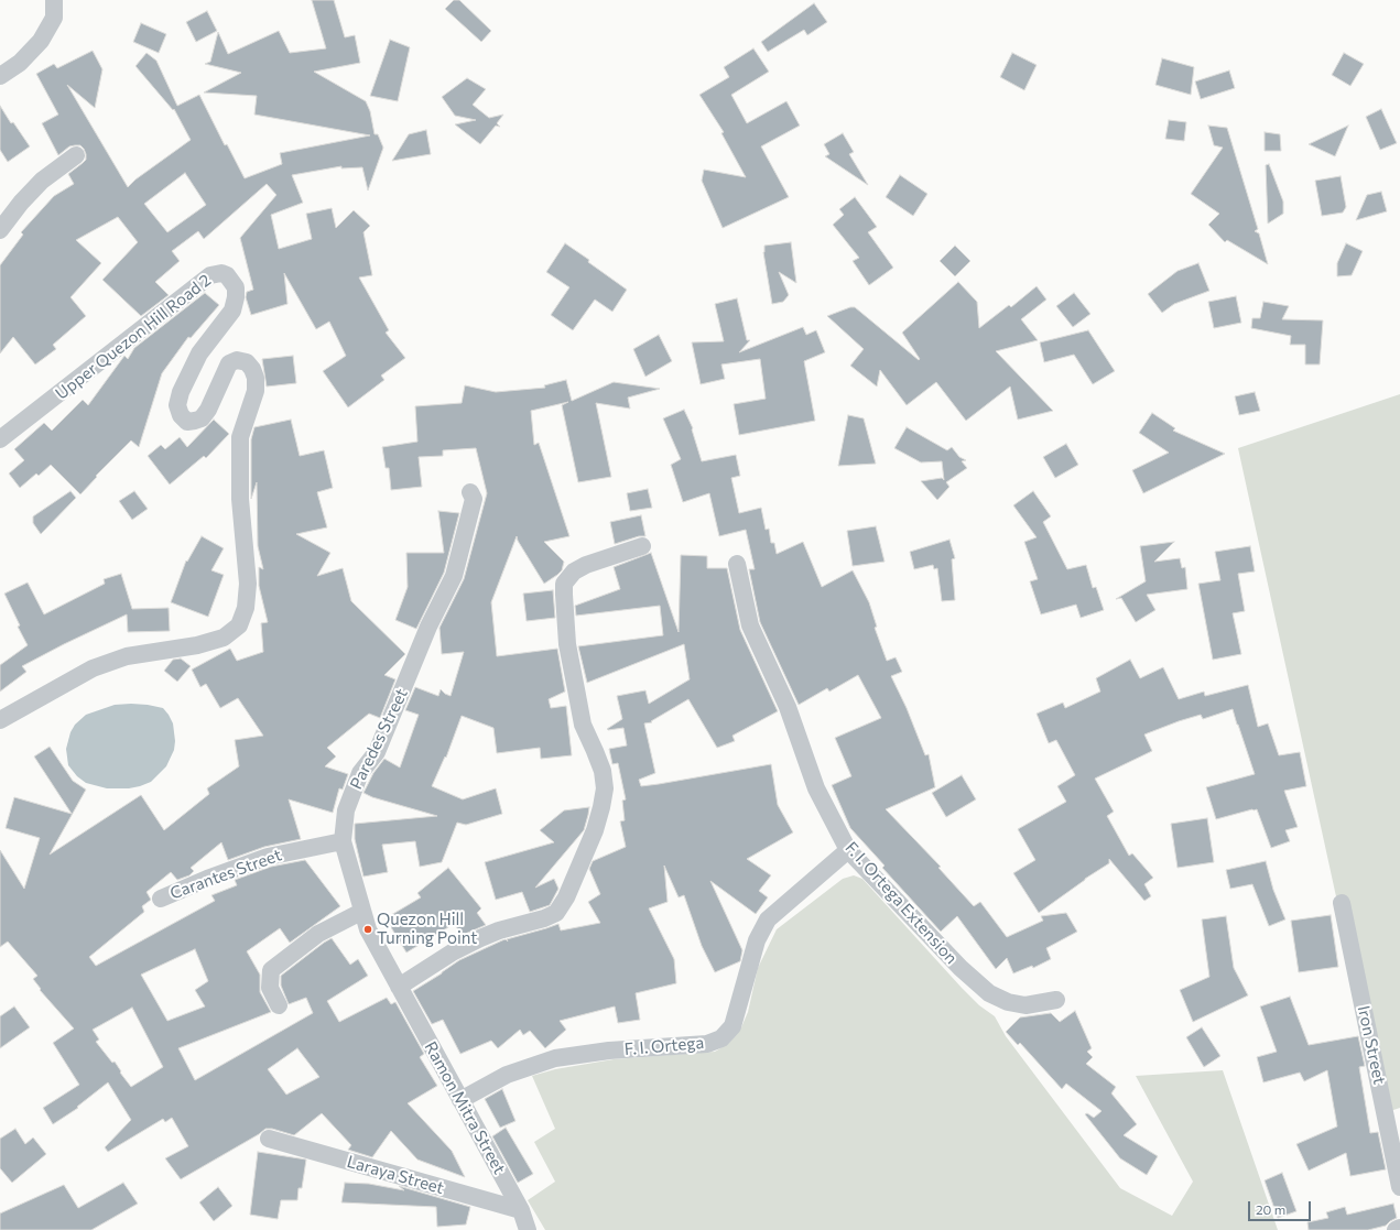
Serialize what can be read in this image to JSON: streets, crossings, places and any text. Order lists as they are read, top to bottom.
{
  "streets": {
    "street": [
      "Upper Quezon Hill Road 2",
      "Paredes Street",
      "Carantes Street",
      "F. I. Ortega Extension",
      "Iron Street",
      "F. I. Ortega",
      "Ramon Mitra Street",
      "Laraya Street"
    ]
  },
  "crossings": [
    ["Paredes Street", "Carantes Street"],
    ["Paredes Street", "Ramon Mitra Street"],
    ["F. I. Ortega Extension", "F. I. Ortega"],
    ["F. I. Ortega", "Ramon Mitra Street"],
    ["Ramon Mitra Street", "Laraya Street"]
  ],
  "places": ["Quezon Hill Turning Point"],
  "scale_bar": "20 m"
}
